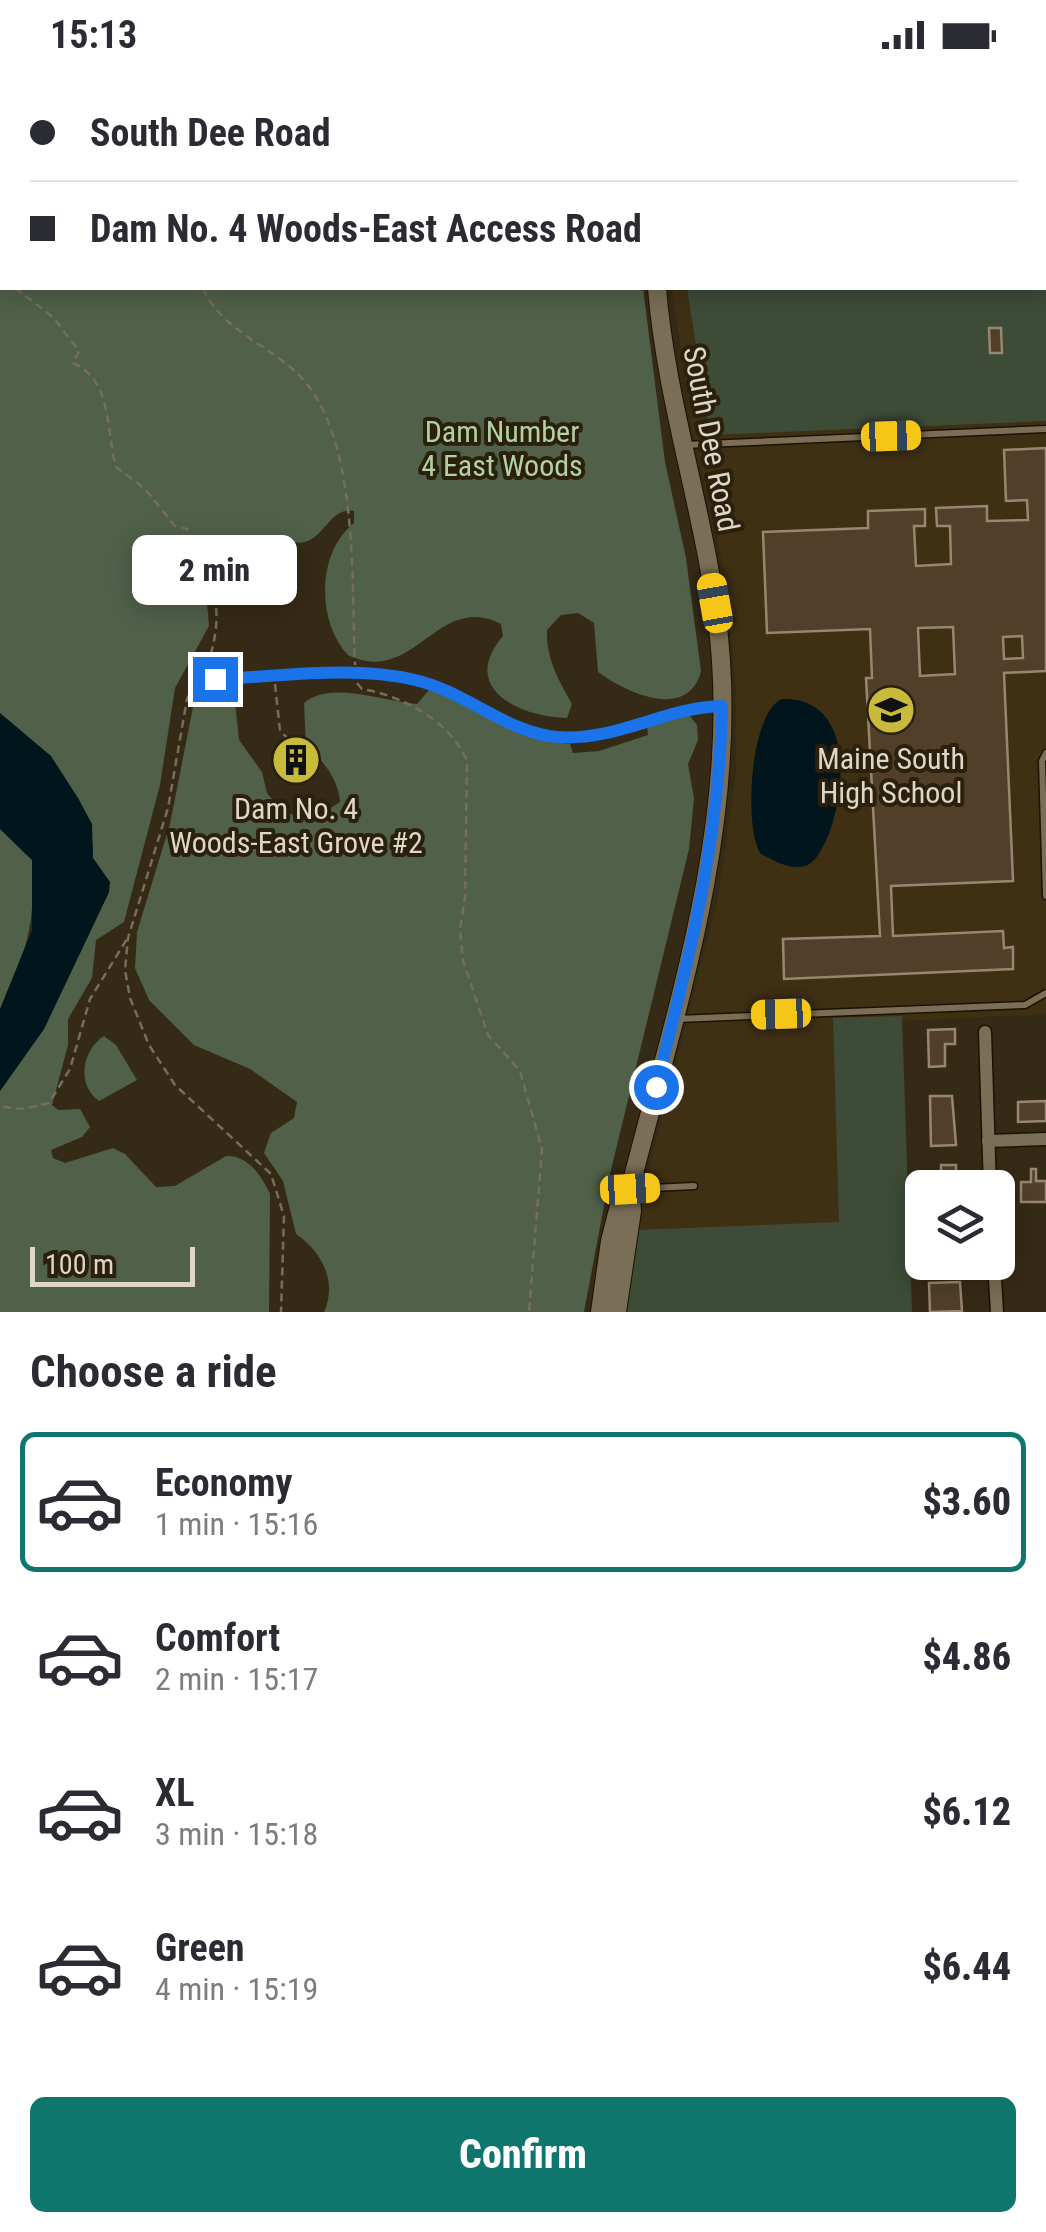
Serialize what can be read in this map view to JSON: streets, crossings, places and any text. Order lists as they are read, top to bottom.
{
  "streets": {
    "main road": ["South Dee Road"]
  },
  "parks": ["Dam Number 4 East Woods"],
  "places": {
    "school or university": ["Maine South High School"],
    "building": ["Dam No. 4 Woods-East Grove #2"]
  },
  "scale_bar": "100 m",
  "page": {
    "status": "15:13",
    "banner": ["South Dee Road", "Dam No. 4 Woods-East Access Road"],
    "bubble": "2 min",
    "scale": "100 m",
    "heading": "Choose a ride",
    "list": [
      {
        "name": "Economy",
        "note": "1 min · 15:16",
        "value": "$3.60"
      },
      {
        "name": "Comfort",
        "note": "2 min · 15:17",
        "value": "$4.86"
      },
      {
        "name": "XL",
        "note": "3 min · 15:18",
        "value": "$6.12"
      },
      {
        "name": "Green",
        "note": "4 min · 15:19",
        "value": "$6.44"
      }
    ],
    "buttons": "Confirm"
  }
}
